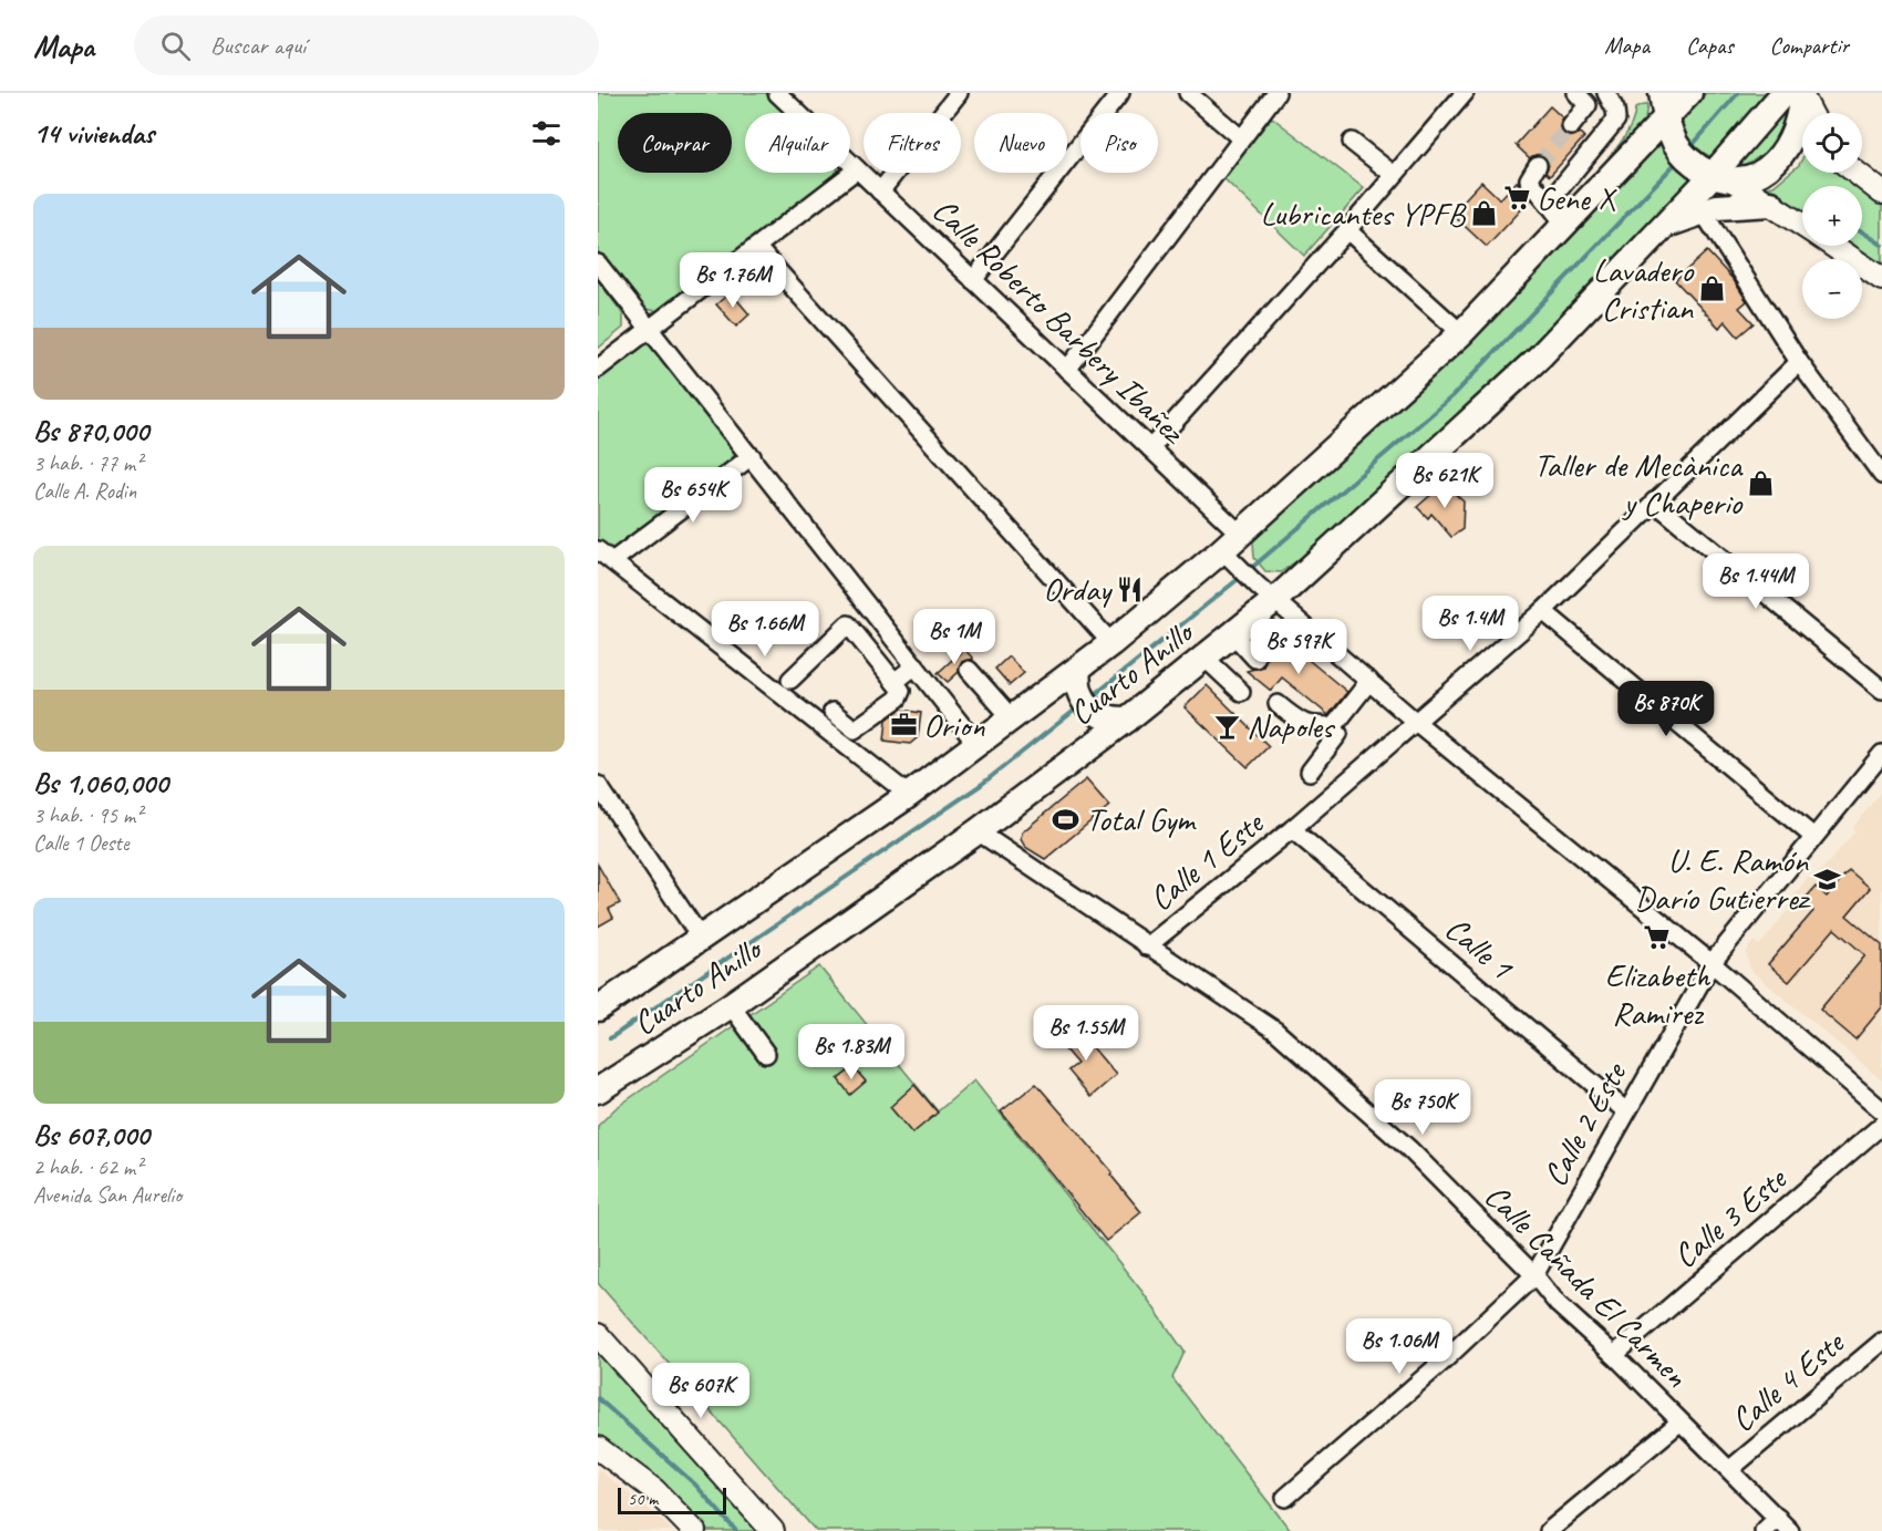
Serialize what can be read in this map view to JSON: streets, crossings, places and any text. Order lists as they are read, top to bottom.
{
  "streets": {
    "highway": ["Cuarto Anillo"],
    "street": [
      "Calle Roberto Barbery Ibañez",
      "Calle 1 Este",
      "Calle 1",
      "Calle 2 Este",
      "Calle 3 Este",
      "Calle Cañada El Carmen",
      "Calle 4 Este"
    ]
  },
  "crossings": [
    ["Calle Roberto Barbery Ibañez", "Cuarto Anillo"],
    ["Calle Roberto Barbery Ibañez", "Calle 1 Este"],
    ["Calle Roberto Barbery Ibañez", "Calle 2 Este"],
    ["Cuarto Anillo", "Calle Cañada El Carmen"],
    ["Calle 1 Este", "Calle 1"],
    ["Calle 1 Este", "Calle Cañada El Carmen"],
    ["Calle 1", "Calle 2 Este"],
    ["Calle 2 Este", "Calle Cañada El Carmen"],
    ["Calle 3 Este", "Calle Cañada El Carmen"],
    ["Calle Cañada El Carmen", "Calle 4 Este"]
  ],
  "places": {
    "supermarket": ["Gene X", "Elizabeth Ramirez"],
    "shop": ["Lubricantes YPFB", "Lavadero Cristian", "Taller de Mecànica y Chaperio"],
    "restaurant": ["Orday"],
    "office": ["Orion"],
    "bar": ["Napoles"],
    "sports": ["Total Gym"],
    "school or university": ["U. E. Ramón Darío Gutierrez"]
  },
  "scale_bar": "50 m",
  "page": {
    "header": "Mapa",
    "search": "Buscar aquí",
    "nav": ["Mapa", "Capas", "Compartir"],
    "heading": "14 viviendas",
    "map_buttons": ["+", "−"],
    "chip": [
      "Comprar",
      "Alquilar",
      "Filtros",
      "Nuevo",
      "Piso"
    ],
    "list": [
      {
        "name": "Bs 870,000",
        "note": "3 hab. · 77 m² · Calle A. Rodin"
      },
      {
        "name": "Bs 1,060,000",
        "note": "3 hab. · 95 m² · Calle 1 Oeste"
      },
      {
        "name": "Bs 607,000",
        "note": "2 hab. · 62 m² · Avenida San Aurelio"
      }
    ],
    "price": [
      "Bs 1.76M",
      "Bs 621K",
      "Bs 654K",
      "Bs 1.44M",
      "Bs 1.4M",
      "Bs 1.66M",
      "Bs 1M",
      "Bs 597K",
      "Bs 870K",
      "Bs 1.55M",
      "Bs 1.83M",
      "Bs 750K",
      "Bs 1.06M",
      "Bs 607K"
    ],
    "scale": "50 m"
  }
}
